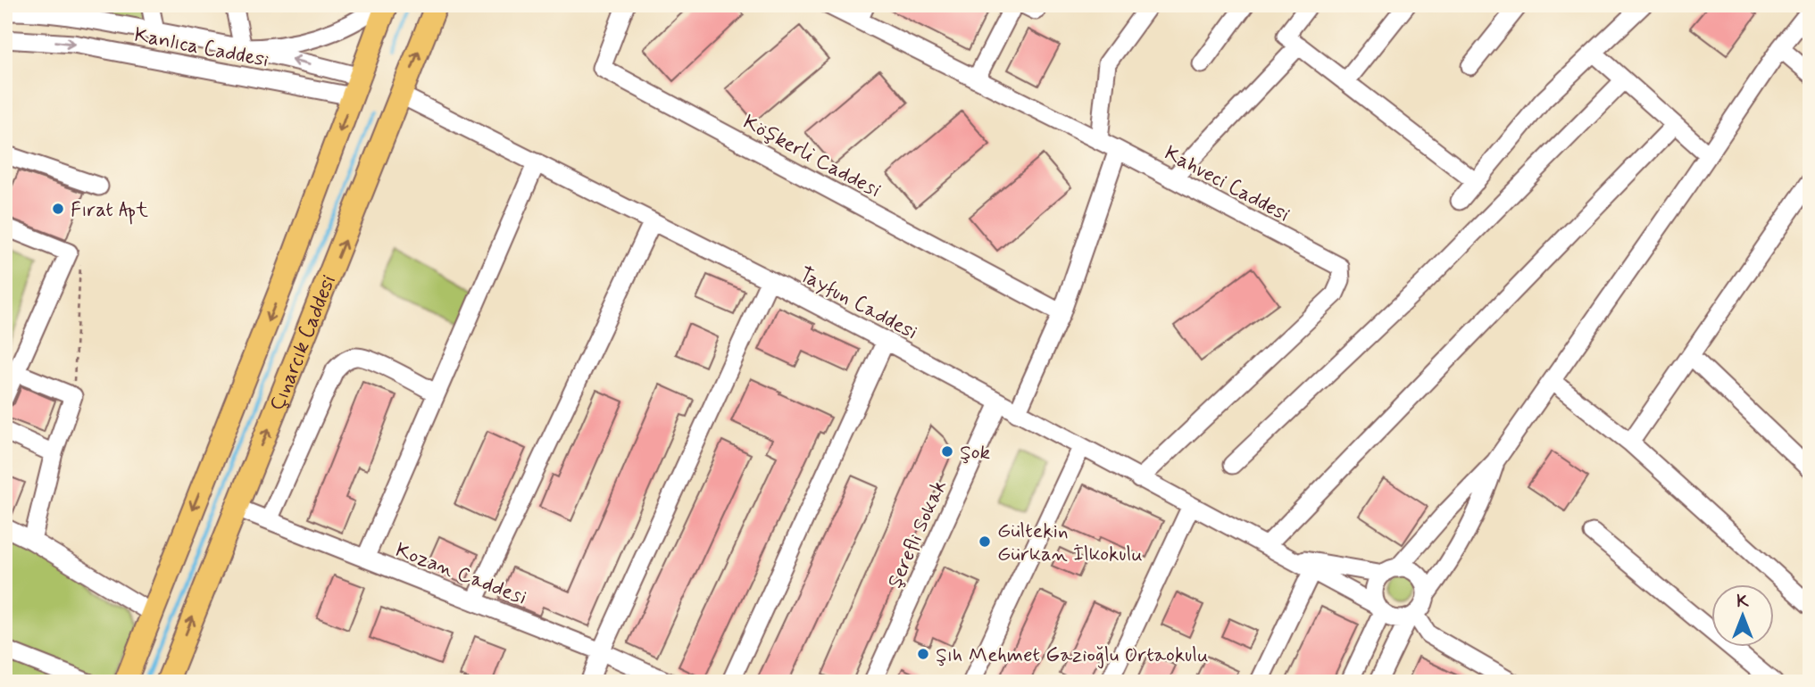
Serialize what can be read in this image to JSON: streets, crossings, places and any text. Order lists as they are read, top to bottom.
{
  "streets": {
    "main road": ["Çınarcık Caddesi"],
    "street": [
      "Kanlıca Caddesi",
      "Köşkerli Caddesi",
      "Kahveci Caddesi",
      "Tayfun Caddesi",
      "Şerefli Sokak",
      "Kozan Caddesi"
    ]
  },
  "crossings": [
    ["Kanlıca Caddesi", "Çınarcık Caddesi"],
    ["Kahveci Caddesi", "Tayfun Caddesi"],
    ["Tayfun Caddesi", "Çınarcık Caddesi"],
    ["Tayfun Caddesi", "Şerefli Sokak"],
    ["Çınarcık Caddesi", "Kozan Caddesi"]
  ],
  "places": [
    "Fırat Apt",
    "Şok",
    "Gültekin Gürkan İlkokulu",
    "Şıh Mehmet Gazioğlu Ortaokulu"
  ],
  "north": "top"
}
